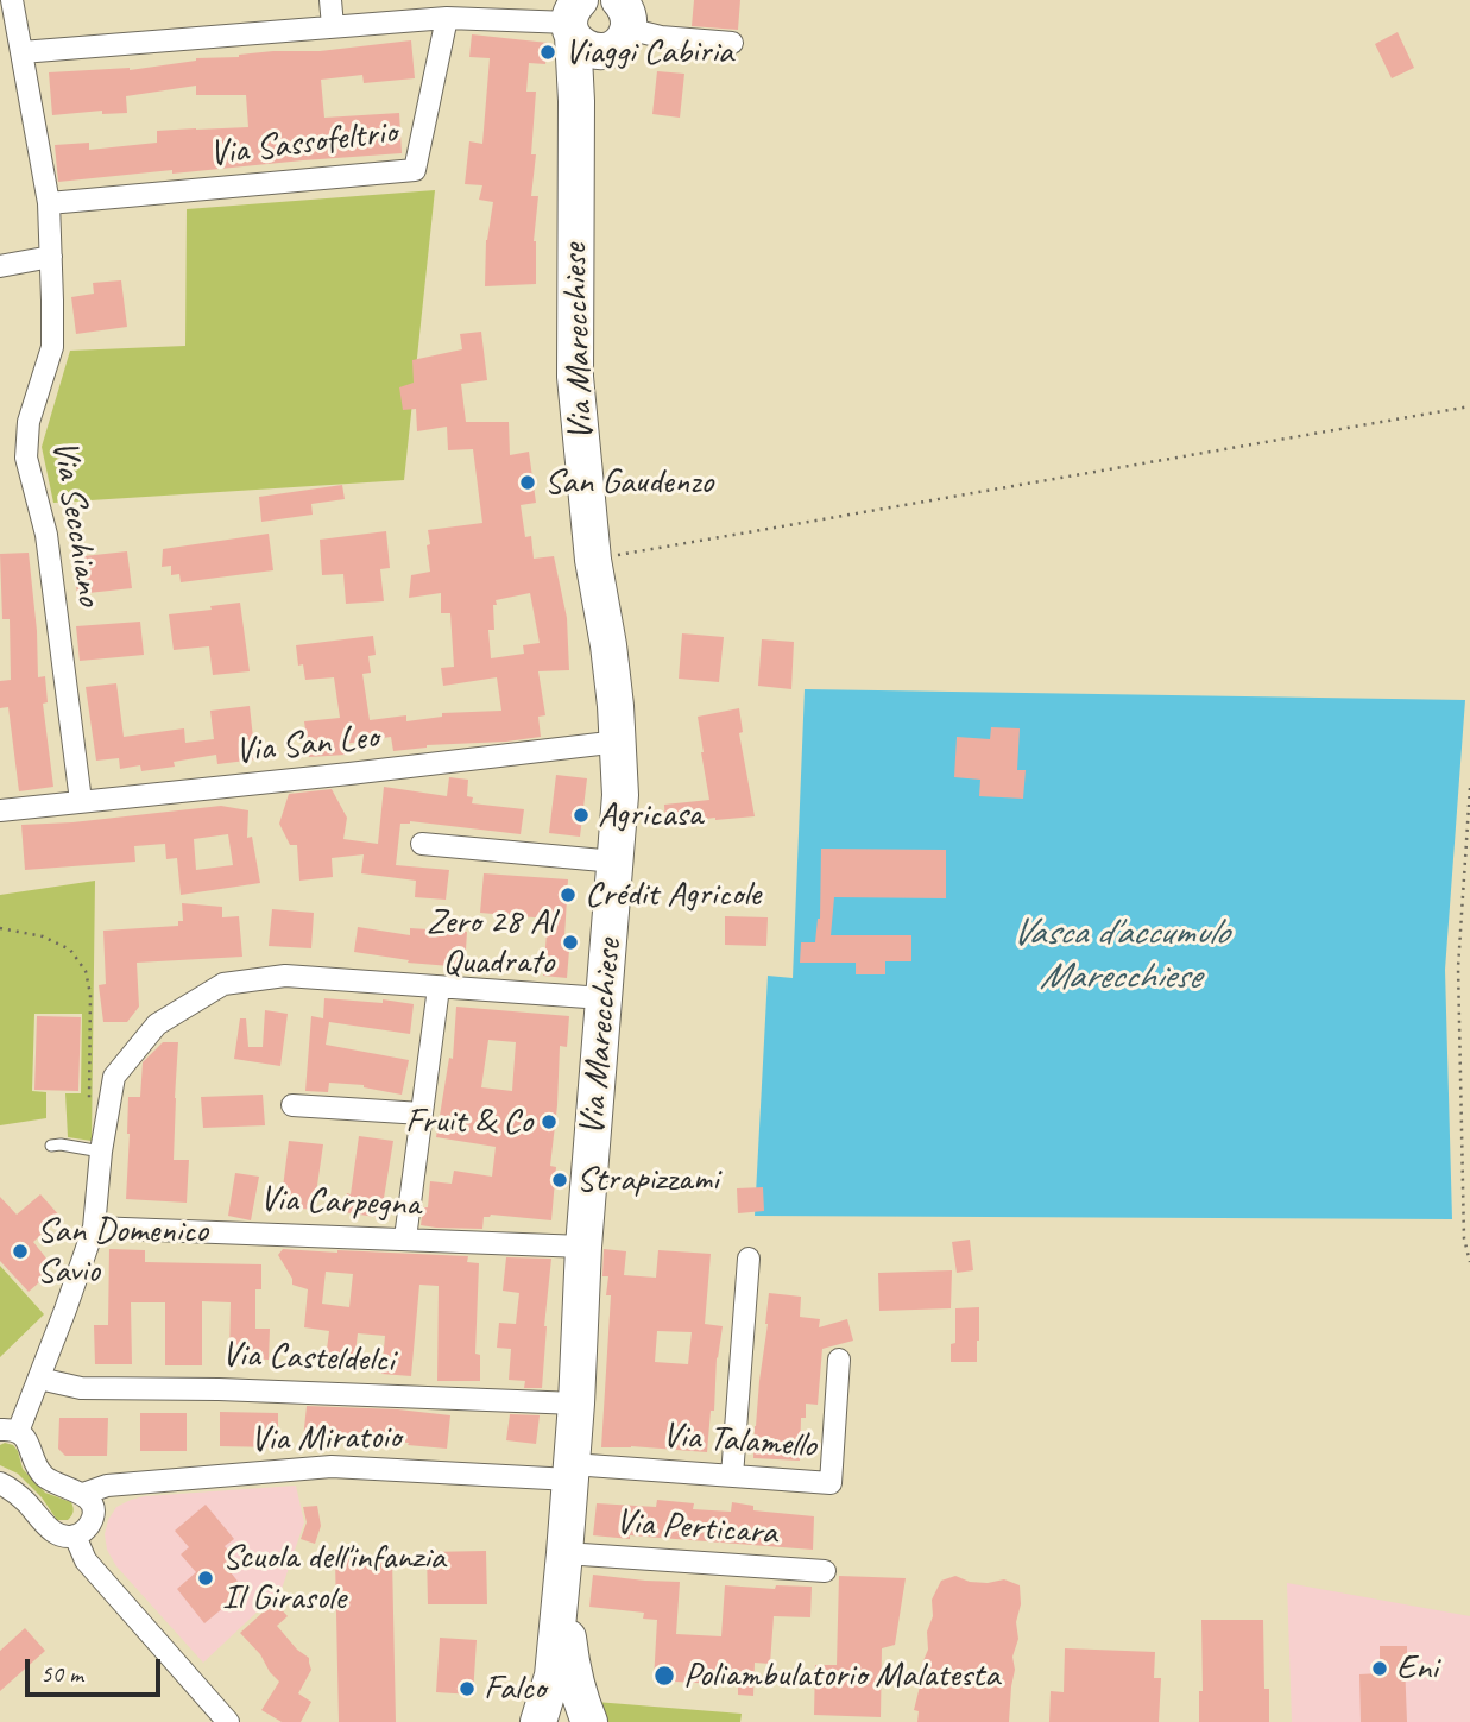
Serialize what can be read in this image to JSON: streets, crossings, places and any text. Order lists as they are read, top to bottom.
{
  "streets": {
    "main road": ["Via Marecchiese"],
    "street": [
      "Via Sassofeltrio",
      "Via Secchiano",
      "Via San Leo",
      "Via Carpegna",
      "Via Casteldelci",
      "Via Miratoio",
      "Via Talamello",
      "Via Perticara"
    ]
  },
  "crossings": [
    ["Via Sassofeltrio", "Via Secchiano"],
    ["Via Marecchiese", "Via San Leo"],
    ["Via Marecchiese", "Via Carpegna"],
    ["Via Marecchiese", "Via Casteldelci"],
    ["Via Marecchiese", "Via Miratoio"],
    ["Via Marecchiese", "Via Talamello"],
    ["Via Marecchiese", "Via Perticara"],
    ["Via Secchiano", "Via San Leo"],
    ["Via Miratoio", "Via Talamello"]
  ],
  "water": ["Vasca d'accumulo Marecchiese"],
  "places": [
    "Viaggi Cabiria",
    "San Gaudenzo",
    "Agricasa",
    "Crédit Agricole",
    "Zero 28 Al Quadrato",
    "Fruit & Co",
    "Strapizzami",
    "San Domenico Savio",
    "Scuola dell'infanzia Il Girasole",
    "Eni",
    "Poliambulatorio Malatesta",
    "Falco"
  ],
  "scale_bar": "50 m"
}
